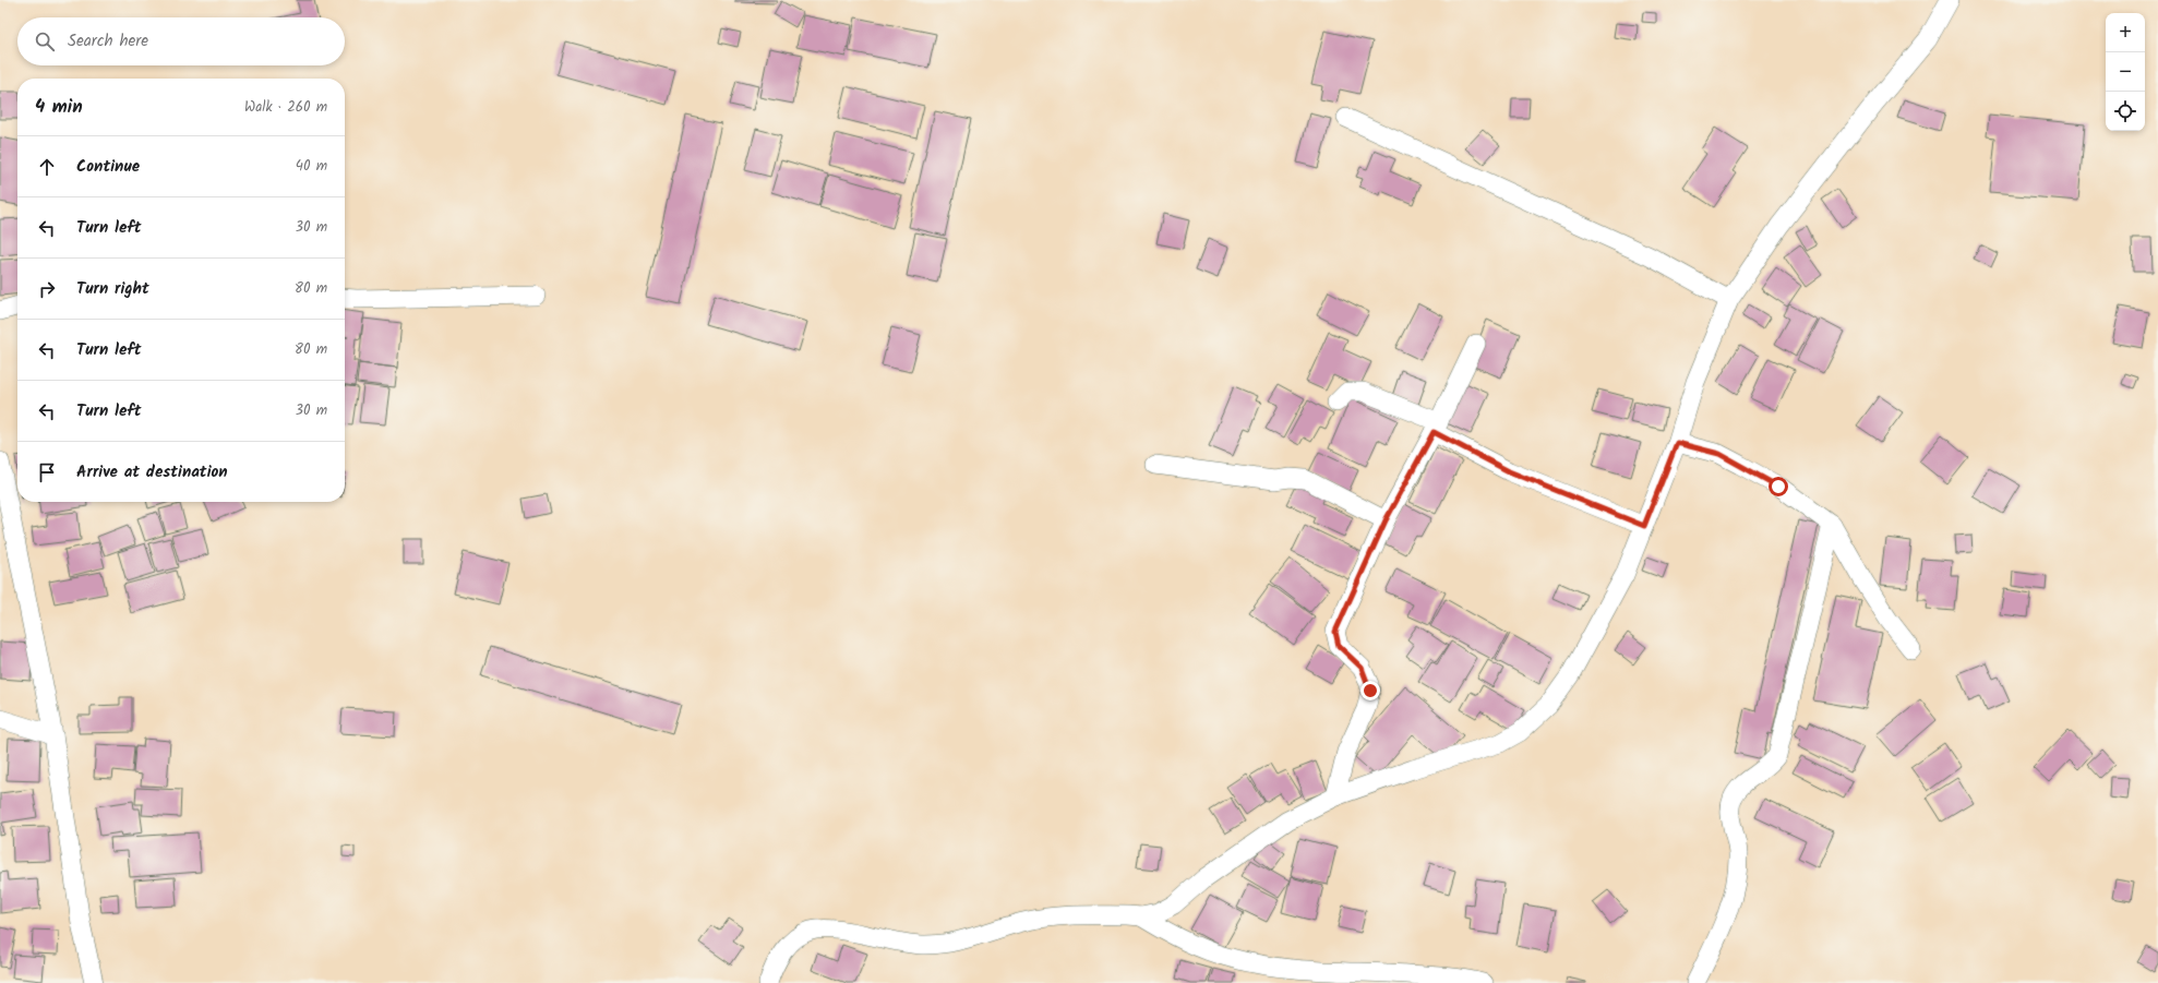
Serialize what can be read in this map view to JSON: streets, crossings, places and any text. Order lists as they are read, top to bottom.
{
  "page": {
    "map_buttons": ["+", "−"],
    "search": "Search here",
    "heading": ["4 min", "Walk · 260 m"],
    "list": [
      ["Continue", "40 m"],
      ["Turn left", "30 m"],
      ["Turn right", "80 m"],
      ["Turn left", "80 m"],
      ["Turn left", "30 m"],
      "Arrive at destination"
    ]
  }
}
